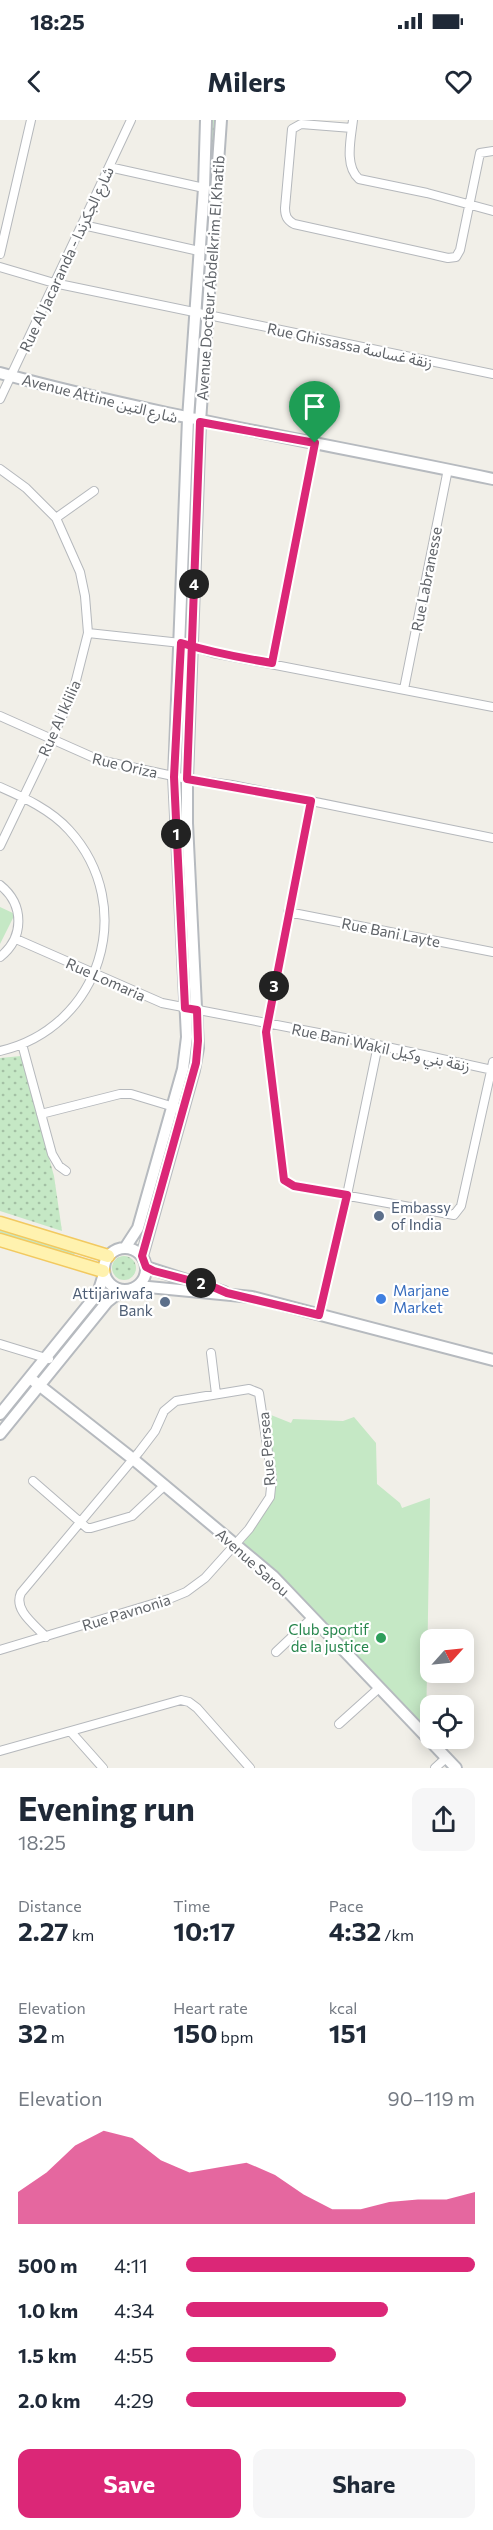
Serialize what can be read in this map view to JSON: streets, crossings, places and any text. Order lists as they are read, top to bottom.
{
  "streets": {
    "main road": ["Avenue Docteur Abdelkrim El Khatib", "Avenue Attine شارع التين", "Avenue Sarou"],
    "street": [
      "Rue Al Jacaranda - شارع الجكرندا",
      "Rue Ghissassa زنقة غساسة",
      "Rue Labranesse",
      "Rue Al Iklilia",
      "Rue Oriza",
      "Rue Bani Layte",
      "Rue Lomaria",
      "Rue Bani Wakil زنقة بني وكيل",
      "Rue Persea",
      "Rue Pavnonia"
    ]
  },
  "crossings": [
    ["Rue Al Jacaranda - شارع الجكرندا", "Rue Ghissassa زنقة غساسة"],
    ["Rue Al Jacaranda - شارع الجكرندا", "Avenue Attine شارع التين"],
    ["Avenue Docteur Abdelkrim El Khatib", "Rue Ghissassa زنقة غساسة"],
    ["Avenue Docteur Abdelkrim El Khatib", "Avenue Attine شارع التين"],
    ["Avenue Docteur Abdelkrim El Khatib", "Rue Oriza"],
    ["Avenue Docteur Abdelkrim El Khatib", "Rue Lomaria"],
    ["Avenue Docteur Abdelkrim El Khatib", "Rue Bani Wakil زنقة بني وكيل"],
    ["Avenue Attine شارع التين", "Rue Labranesse"],
    ["Rue Al Iklilia", "Rue Oriza"],
    ["Rue Lomaria", "Rue Bani Wakil زنقة بني وكيل"],
    ["Rue Persea", "Avenue Sarou"],
    ["Rue Persea", "Rue Pavnonia"],
    ["Avenue Sarou", "Rue Pavnonia"]
  ],
  "places": [
    "Embassy of India",
    "Marjane Market",
    "Attijariwafa Bank",
    "Club sportif de la justice"
  ],
  "north": "top right",
  "page": {
    "status": "18:25",
    "header": "Milers",
    "pins": [
      "4",
      "1",
      "3",
      "2"
    ],
    "heading": ["Evening run", "18:25"],
    "stats": [
      ["Distance", "2.27 km"],
      ["Time", "10:17"],
      ["Pace", "4:32 /km"],
      ["Elevation", "32 m"],
      ["Heart rate", "150 bpm"],
      ["kcal", "151"]
    ],
    "chart": ["Elevation", "90–119 m"],
    "list": [
      {
        "name": "500 m",
        "note": "4:11"
      },
      {
        "name": "1.0 km",
        "note": "4:34"
      },
      {
        "name": "1.5 km",
        "note": "4:55"
      },
      {
        "name": "2.0 km",
        "note": "4:29"
      }
    ],
    "buttons": ["Save", "Share"]
  }
}
